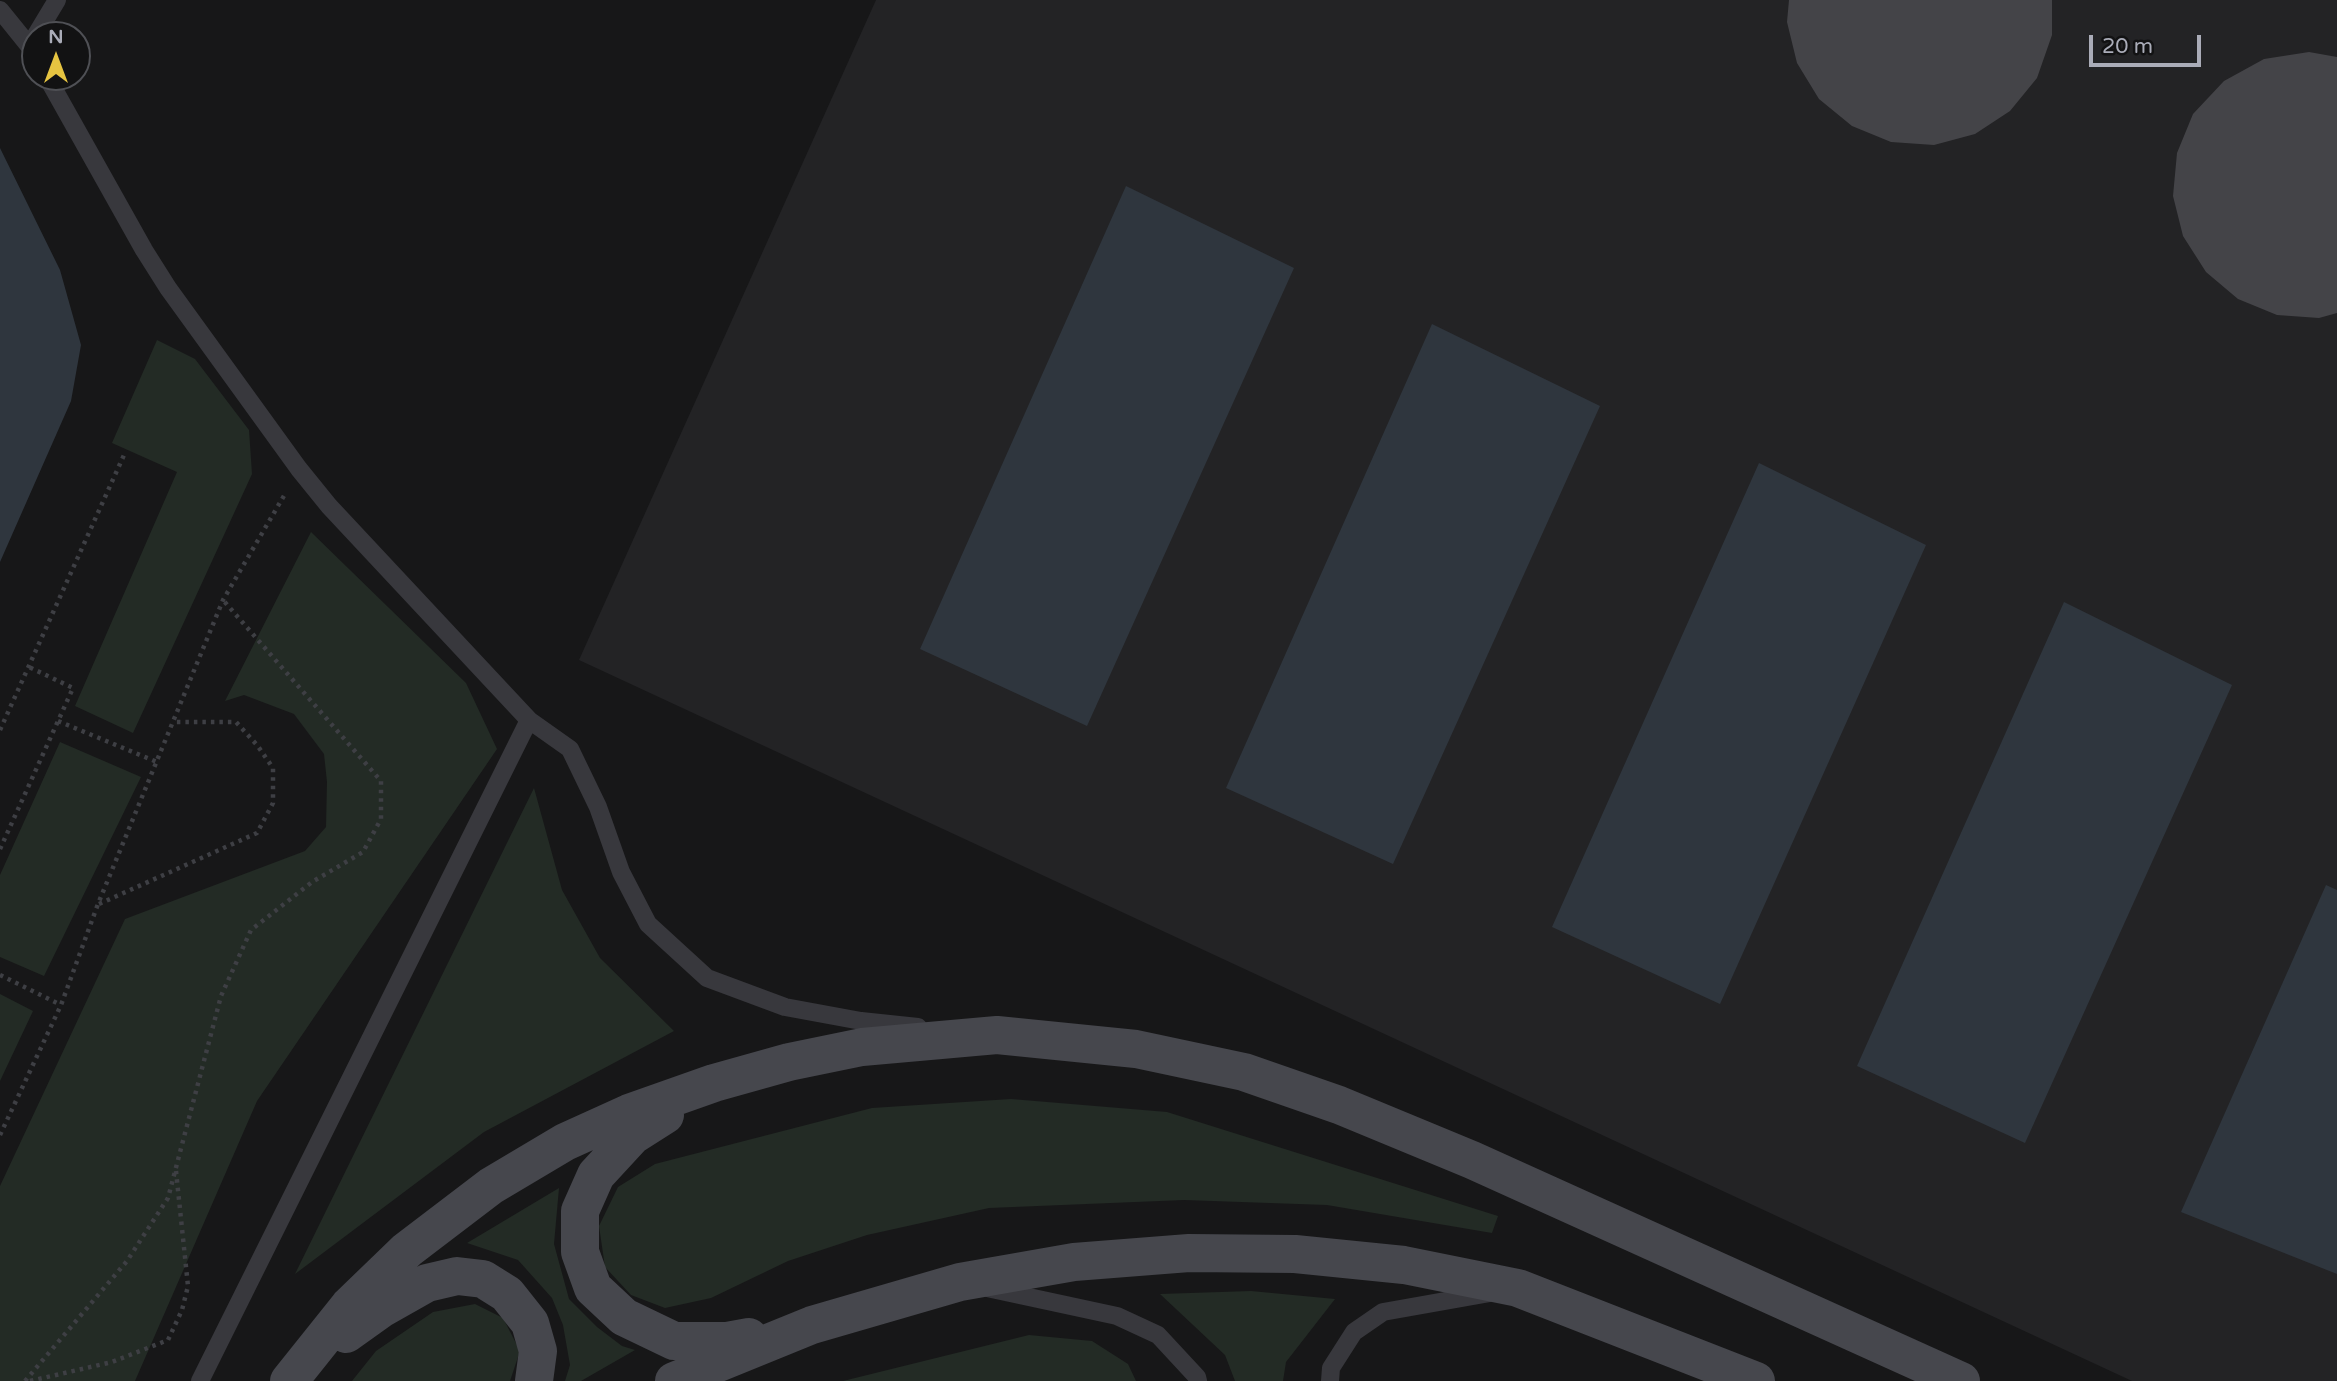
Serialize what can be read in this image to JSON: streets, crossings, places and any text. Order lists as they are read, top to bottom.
{
  "scale_bar": "20 m",
  "north": "top"
}
